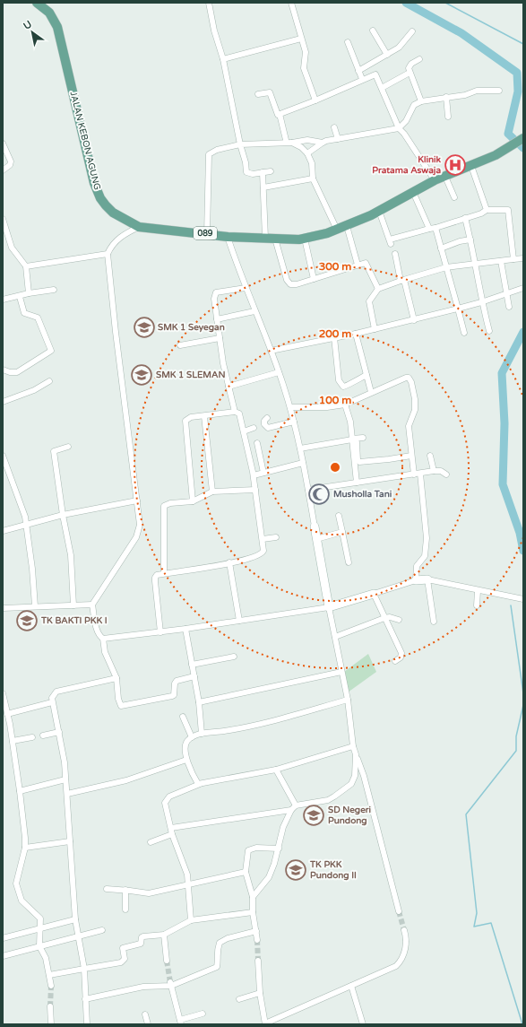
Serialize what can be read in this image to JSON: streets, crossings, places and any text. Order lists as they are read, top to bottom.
{
  "streets": {
    "main road": ["JALAN KEBON AGUNG", "089"]
  },
  "places": {
    "hospital": ["Klinik Pratama Aswaja"],
    "school or university": [
      "SMK 1 Seyegan",
      "SMK 1 SLEMAN",
      "TK BAKTI PKK I",
      "SD Negeri Pundong",
      "TK PKK Pundong II"
    ],
    "mosque": ["Musholla Tani"]
  },
  "north": "top left",
  "rings": ["300 m", "200 m", "100 m"]
}
